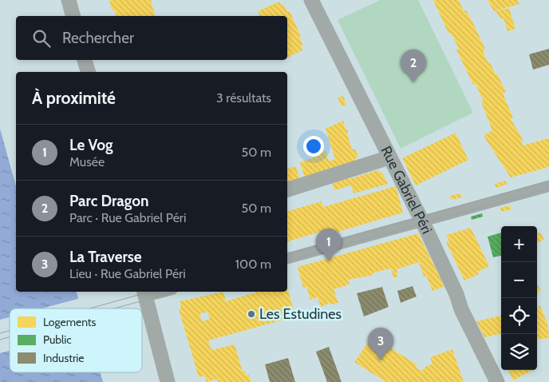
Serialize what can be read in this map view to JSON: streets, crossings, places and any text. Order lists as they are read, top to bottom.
{
  "streets": {
    "street": ["Rue Gabriel Péri"]
  },
  "places": ["Les Estudines"],
  "legend": ["Logements", "Public", "Industrie"],
  "page": {
    "search": "Rechercher",
    "pins": ["2", "1", "3"],
    "heading": ["À proximité", "3 résultats"],
    "list": [
      {
        "mark": "1",
        "name": "Le Vog",
        "note": "Musée",
        "value": "50 m"
      },
      {
        "mark": "2",
        "name": "Parc Dragon",
        "note": "Parc · Rue Gabriel Péri",
        "value": "50 m"
      },
      {
        "mark": "3",
        "name": "La Traverse",
        "note": "Lieu · Rue Gabriel Péri",
        "value": "100 m"
      }
    ],
    "map_buttons": ["+", "−"]
  }
}
